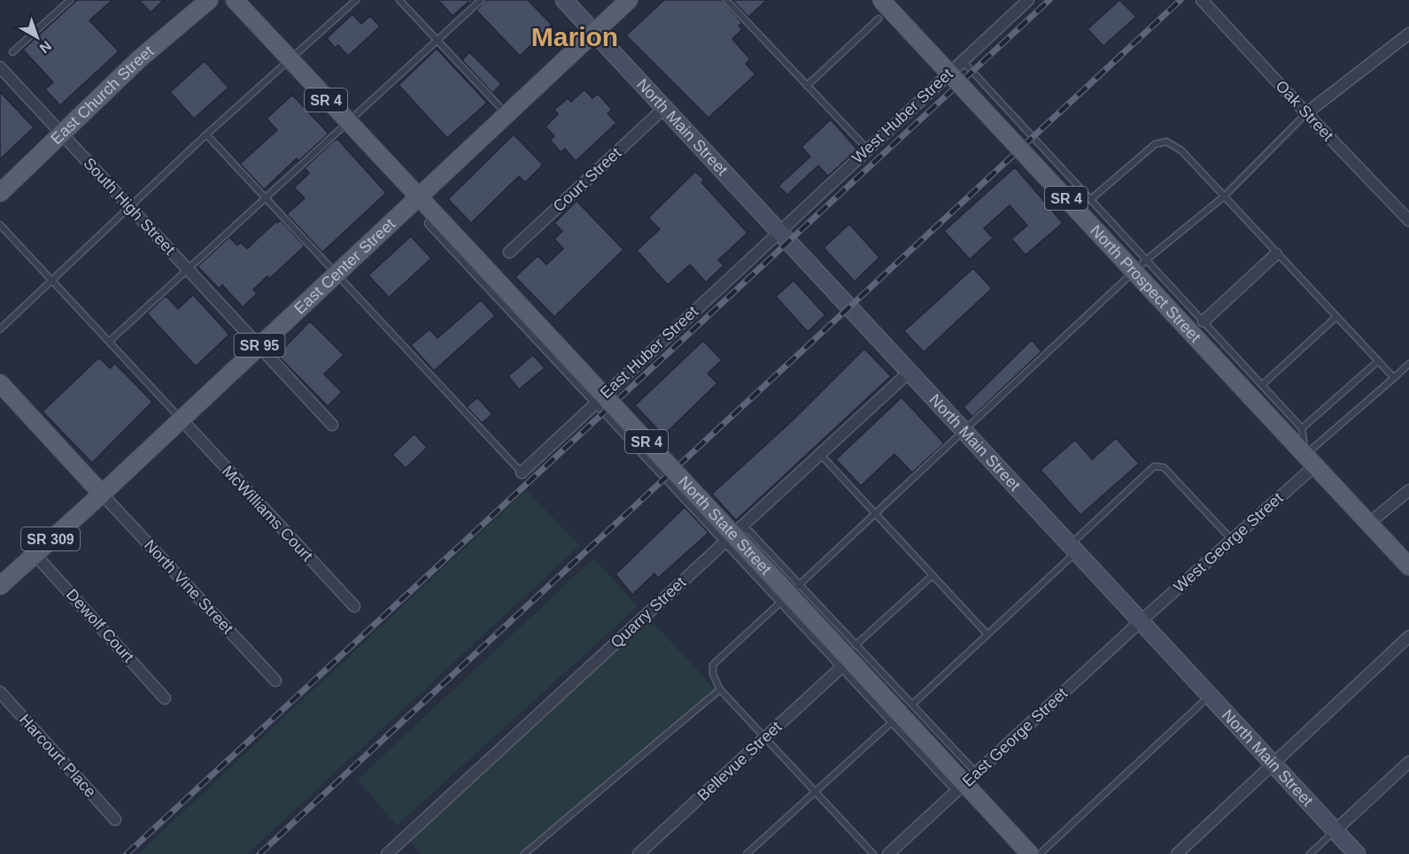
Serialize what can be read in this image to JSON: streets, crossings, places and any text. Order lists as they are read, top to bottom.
{
  "streets": {
    "main road": [
      "East Church Street",
      "SR 4",
      "East Center Street",
      "North Prospect Street",
      "SR 95",
      "North State Street",
      "SR 309"
    ],
    "street": [
      "Oak Street",
      "West Huber Street",
      "North Main Street",
      "Court Street",
      "South High Street",
      "East Huber Street",
      "McWilliams Court",
      "West George Street",
      "North Vine Street",
      "Quarry Street",
      "Dewolf Court",
      "East George Street",
      "Harcourt Place",
      "Bellevue Street"
    ]
  },
  "crossings": [
    ["East Church Street", "South High Street"],
    ["SR 4", "East Center Street"],
    ["SR 4", "North State Street"],
    ["West Huber Street", "North Main Street"],
    ["West Huber Street", "East Huber Street"],
    ["North Main Street", "Court Street"],
    ["North Main Street", "East Center Street"],
    ["North Main Street", "SR 95"],
    ["North Main Street", "East Huber Street"],
    ["North Main Street", "West George Street"],
    ["North Main Street", "Quarry Street"],
    ["North Main Street", "East George Street"],
    ["South High Street", "East Center Street"],
    ["East Center Street", "SR 95"],
    ["East Center Street", "McWilliams Court"],
    ["East Center Street", "North State Street"],
    ["East Center Street", "North Vine Street"],
    ["East Center Street", "Dewolf Court"],
    ["North Prospect Street", "West George Street"],
    ["North State Street", "East George Street"],
    ["West George Street", "East George Street"]
  ],
  "districts": ["Marion"],
  "north": "bottom right"
}
